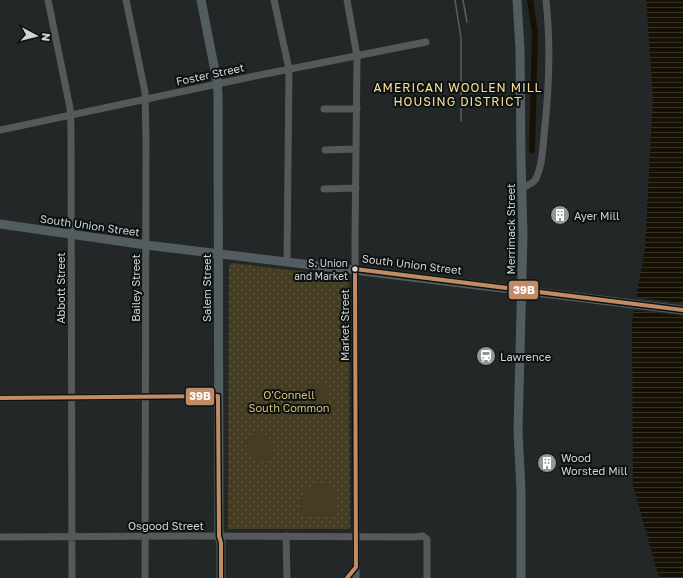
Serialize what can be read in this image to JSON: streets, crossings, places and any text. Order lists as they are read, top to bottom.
{
  "streets": {
    "main road": ["South Union Street", "Merrimack Street", "Salem Street"],
    "street": [
      "Foster Street",
      "Abbott Street",
      "Bailey Street",
      "Market Street",
      "Osgood Street"
    ]
  },
  "crossings": [
    ["Foster Street", "Abbott Street"],
    ["Foster Street", "Bailey Street"],
    ["Foster Street", "Salem Street"],
    ["Foster Street", "Market Street"],
    ["South Union Street", "Merrimack Street"],
    ["South Union Street", "Abbott Street"],
    ["South Union Street", "Bailey Street"],
    ["South Union Street", "Salem Street"],
    ["South Union Street", "Market Street"],
    ["Abbott Street", "Osgood Street"],
    ["Bailey Street", "Osgood Street"],
    ["Salem Street", "Osgood Street"],
    ["Market Street", "Osgood Street"]
  ],
  "districts": ["AMERICAN WOOLEN MILL HOUSING DISTRICT"],
  "parks": ["O'Connell South Common"],
  "places": {
    "building": ["Ayer Mill", "Wood Worsted Mill"],
    "other": ["S. Union and Market"],
    "station": ["Lawrence"]
  },
  "lines": ["transit line 39B"],
  "north": "right"
}
